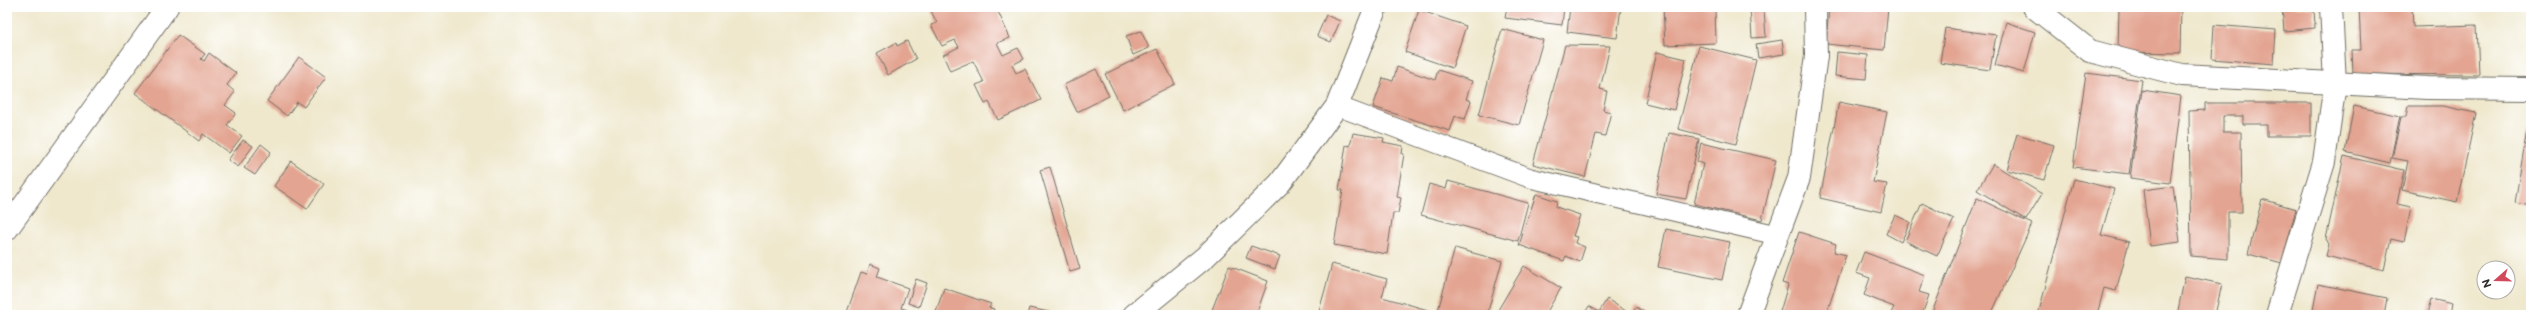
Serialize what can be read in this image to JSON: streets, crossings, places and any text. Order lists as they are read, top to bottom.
{
  "north": "left"
}
